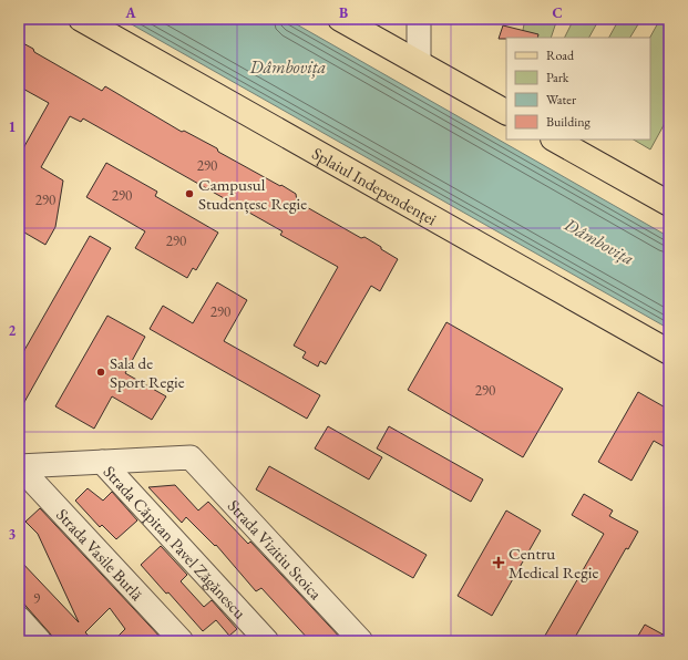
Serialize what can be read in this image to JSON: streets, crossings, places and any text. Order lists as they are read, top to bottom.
{
  "streets": {
    "main road": ["Splaiul Independenței"],
    "street": ["Strada Căpitan Pavel Zăgănescu", "Strada Vizitiu Stoica", "Strada Vasile Burlă"]
  },
  "crossings": [
    ["Strada Căpitan Pavel Zăgănescu", "Strada Vizitiu Stoica"]
  ],
  "water": ["Dâmbovița"],
  "places": {
    "other": ["Campusul Studențesc Regie", "Sala de Sport Regie"],
    "health": ["Centru Medical Regie"]
  },
  "house_numbers": [
    "290",
    "290",
    "290",
    "290",
    "290",
    "290",
    "9"
  ],
  "legend": [
    "Road",
    "Park",
    "Water",
    "Building"
  ],
  "grid": {
    "columns": ["A", "B", "C"],
    "rows": ["1", "2", "3"]
  }
}
